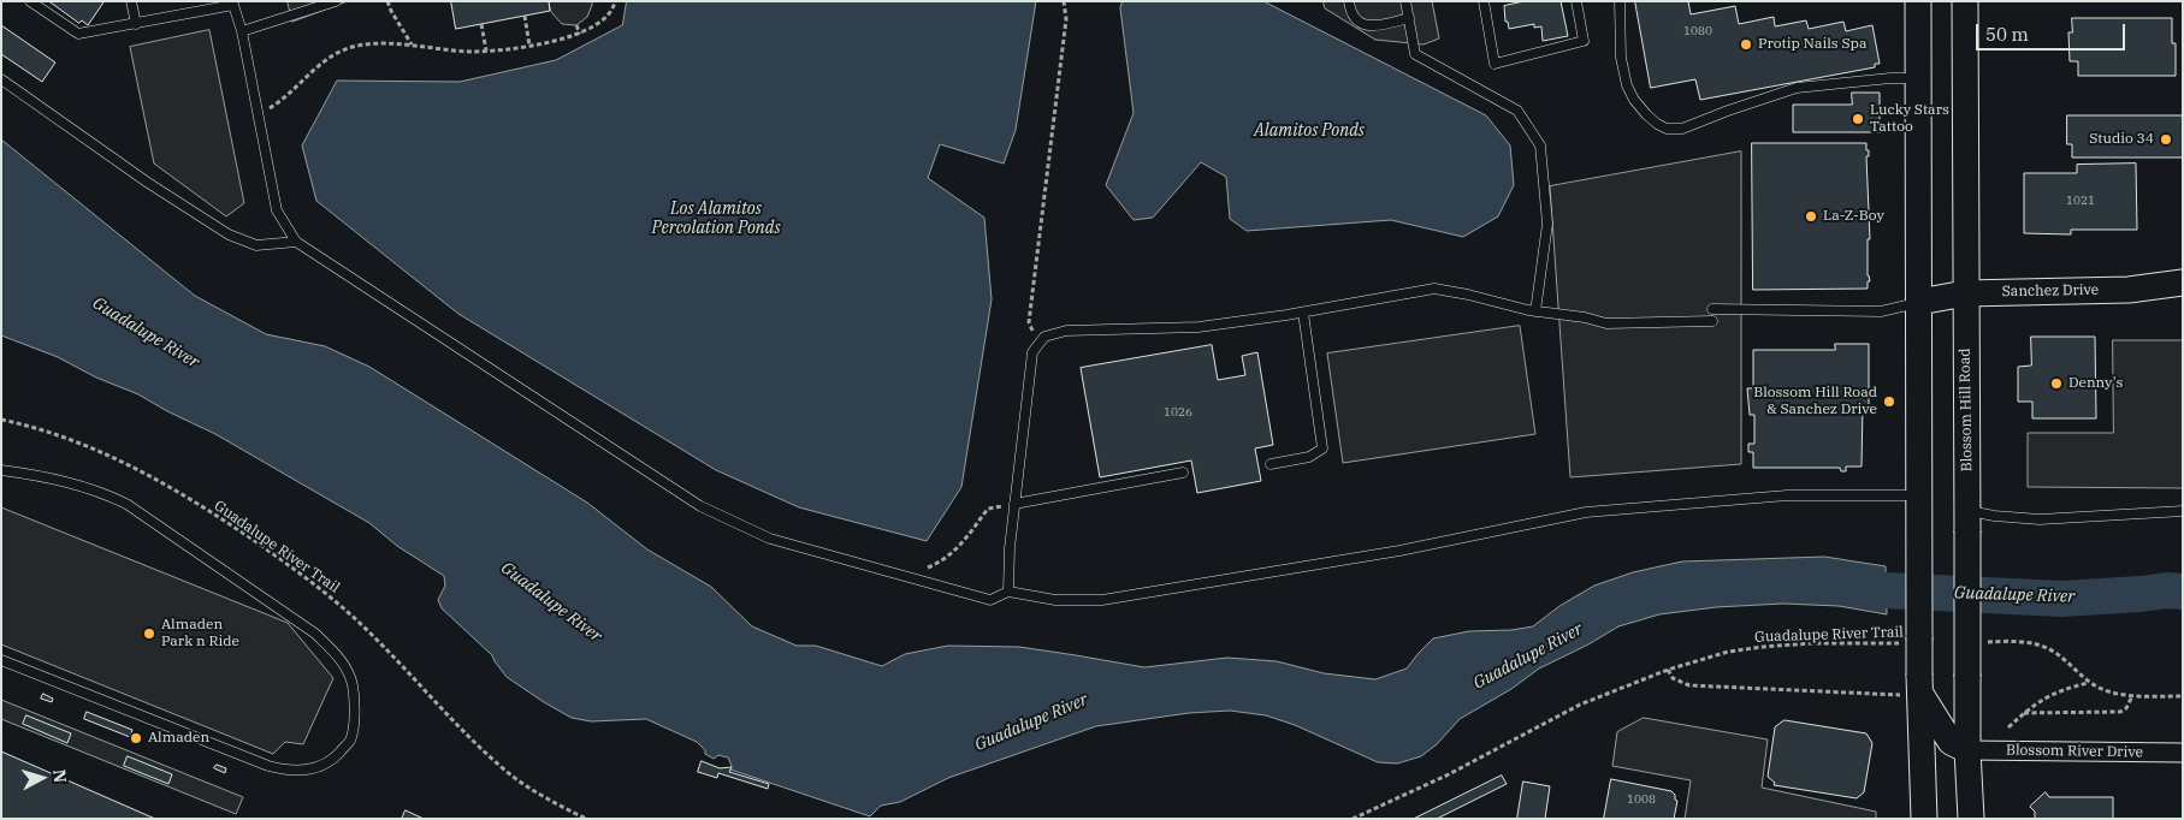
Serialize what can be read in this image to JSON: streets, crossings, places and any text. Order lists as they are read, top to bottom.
{
  "streets": {
    "main road": ["Sanchez Drive", "Blossom Hill Road"],
    "street": ["Blossom River Drive"],
    "path": ["Guadalupe River Trail"]
  },
  "crossings": [
    ["Sanchez Drive", "Blossom Hill Road"],
    ["Blossom Hill Road", "Blossom River Drive"]
  ],
  "water": ["Alamitos Ponds", "Los Alamitos Percolation Ponds", "Guadalupe River"],
  "places": [
    "Protip Nails Spa",
    "Lucky Stars Tattoo",
    "Studio 34",
    "La-Z-Boy",
    "Denny's",
    "Blossom Hill Road & Sanchez Drive",
    "Almaden Park n Ride",
    "Almaden"
  ],
  "house_numbers": [
    "1080",
    "1021",
    "1026",
    "1008"
  ],
  "scale_bar": "50 m",
  "north": "right"
}
